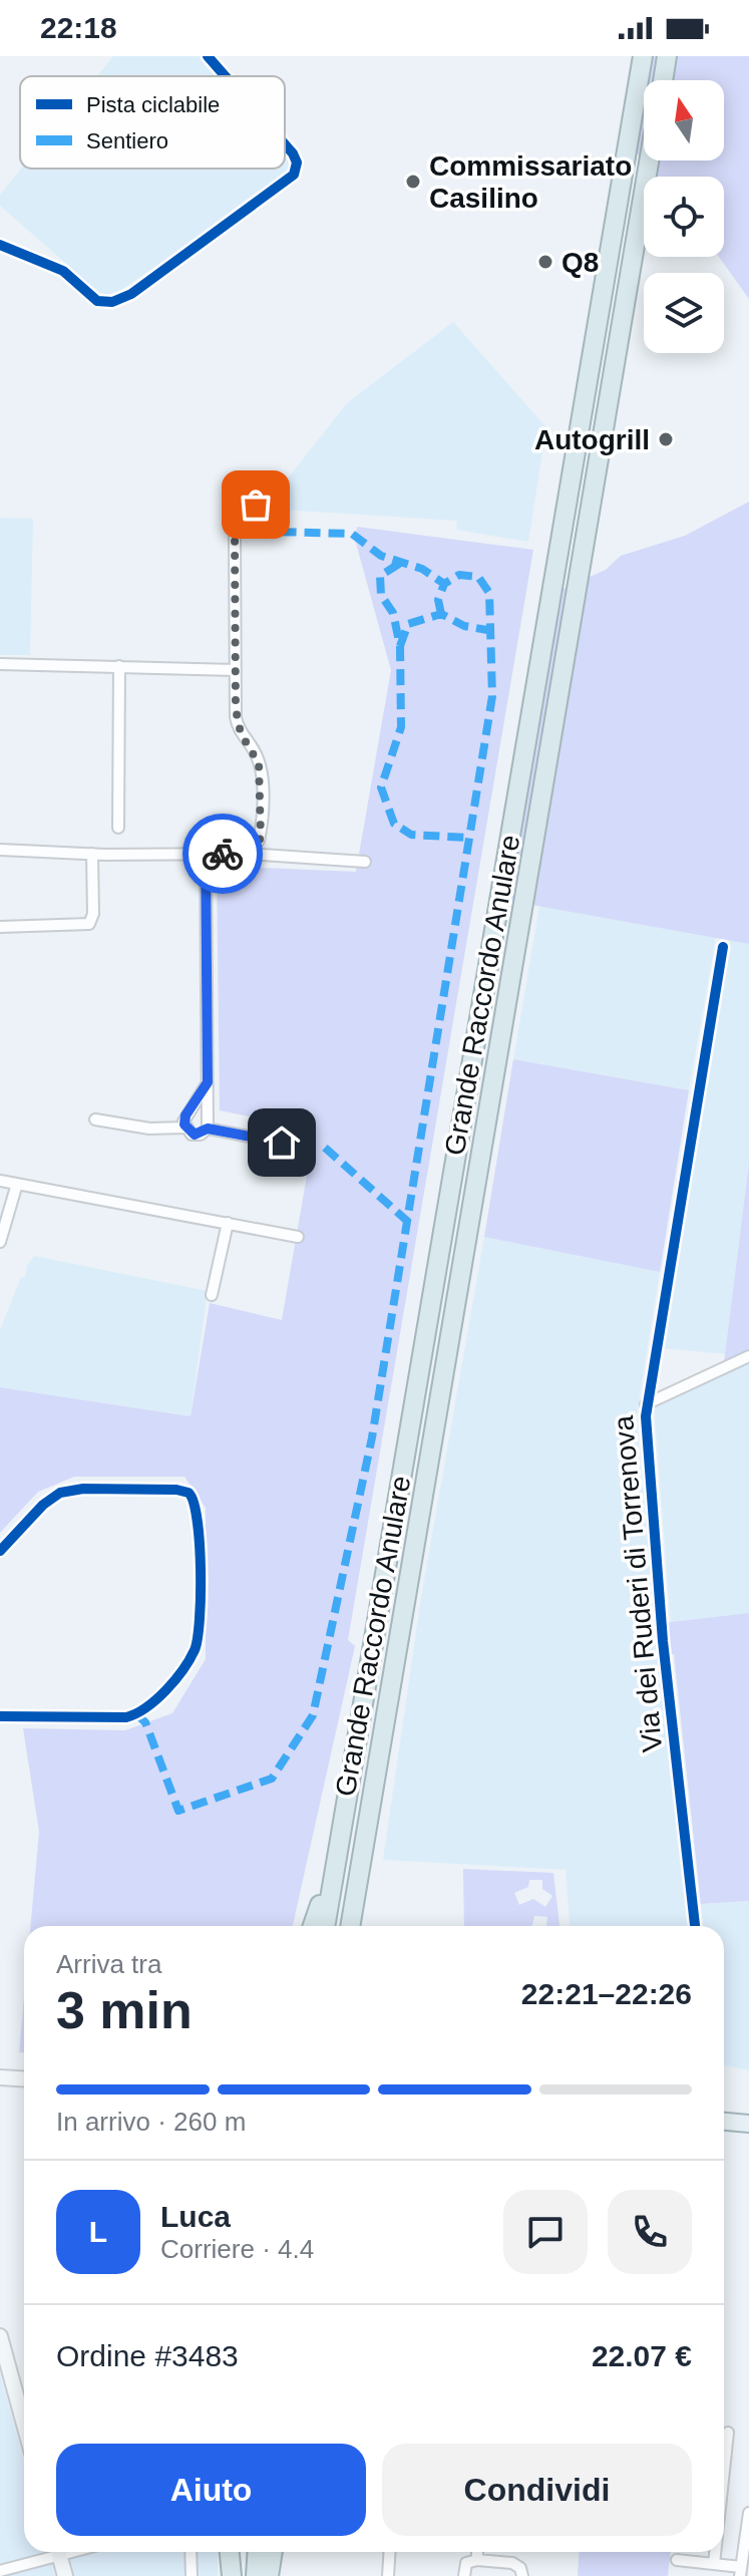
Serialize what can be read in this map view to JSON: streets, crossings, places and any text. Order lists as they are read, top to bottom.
{
  "streets": {
    "highway": ["Grande Raccordo Anulare"],
    "street": ["Via dei Ruderi di Torrenova"]
  },
  "places": ["Commissariato Casilino", "Q8", "Autogrill"],
  "legend": ["Pista ciclabile", "Sentiero"],
  "north": "top",
  "page": {
    "status": "22:18",
    "heading": ["3 min", "Arriva tra", "22:21–22:26"],
    "panel": [
      "Luca",
      "Corriere · 4.4",
      "Ordine #3483",
      "22.07 €"
    ],
    "bar": "In arrivo · 260 m",
    "round": "L",
    "buttons": ["Aiuto", "Condividi"]
  }
}
